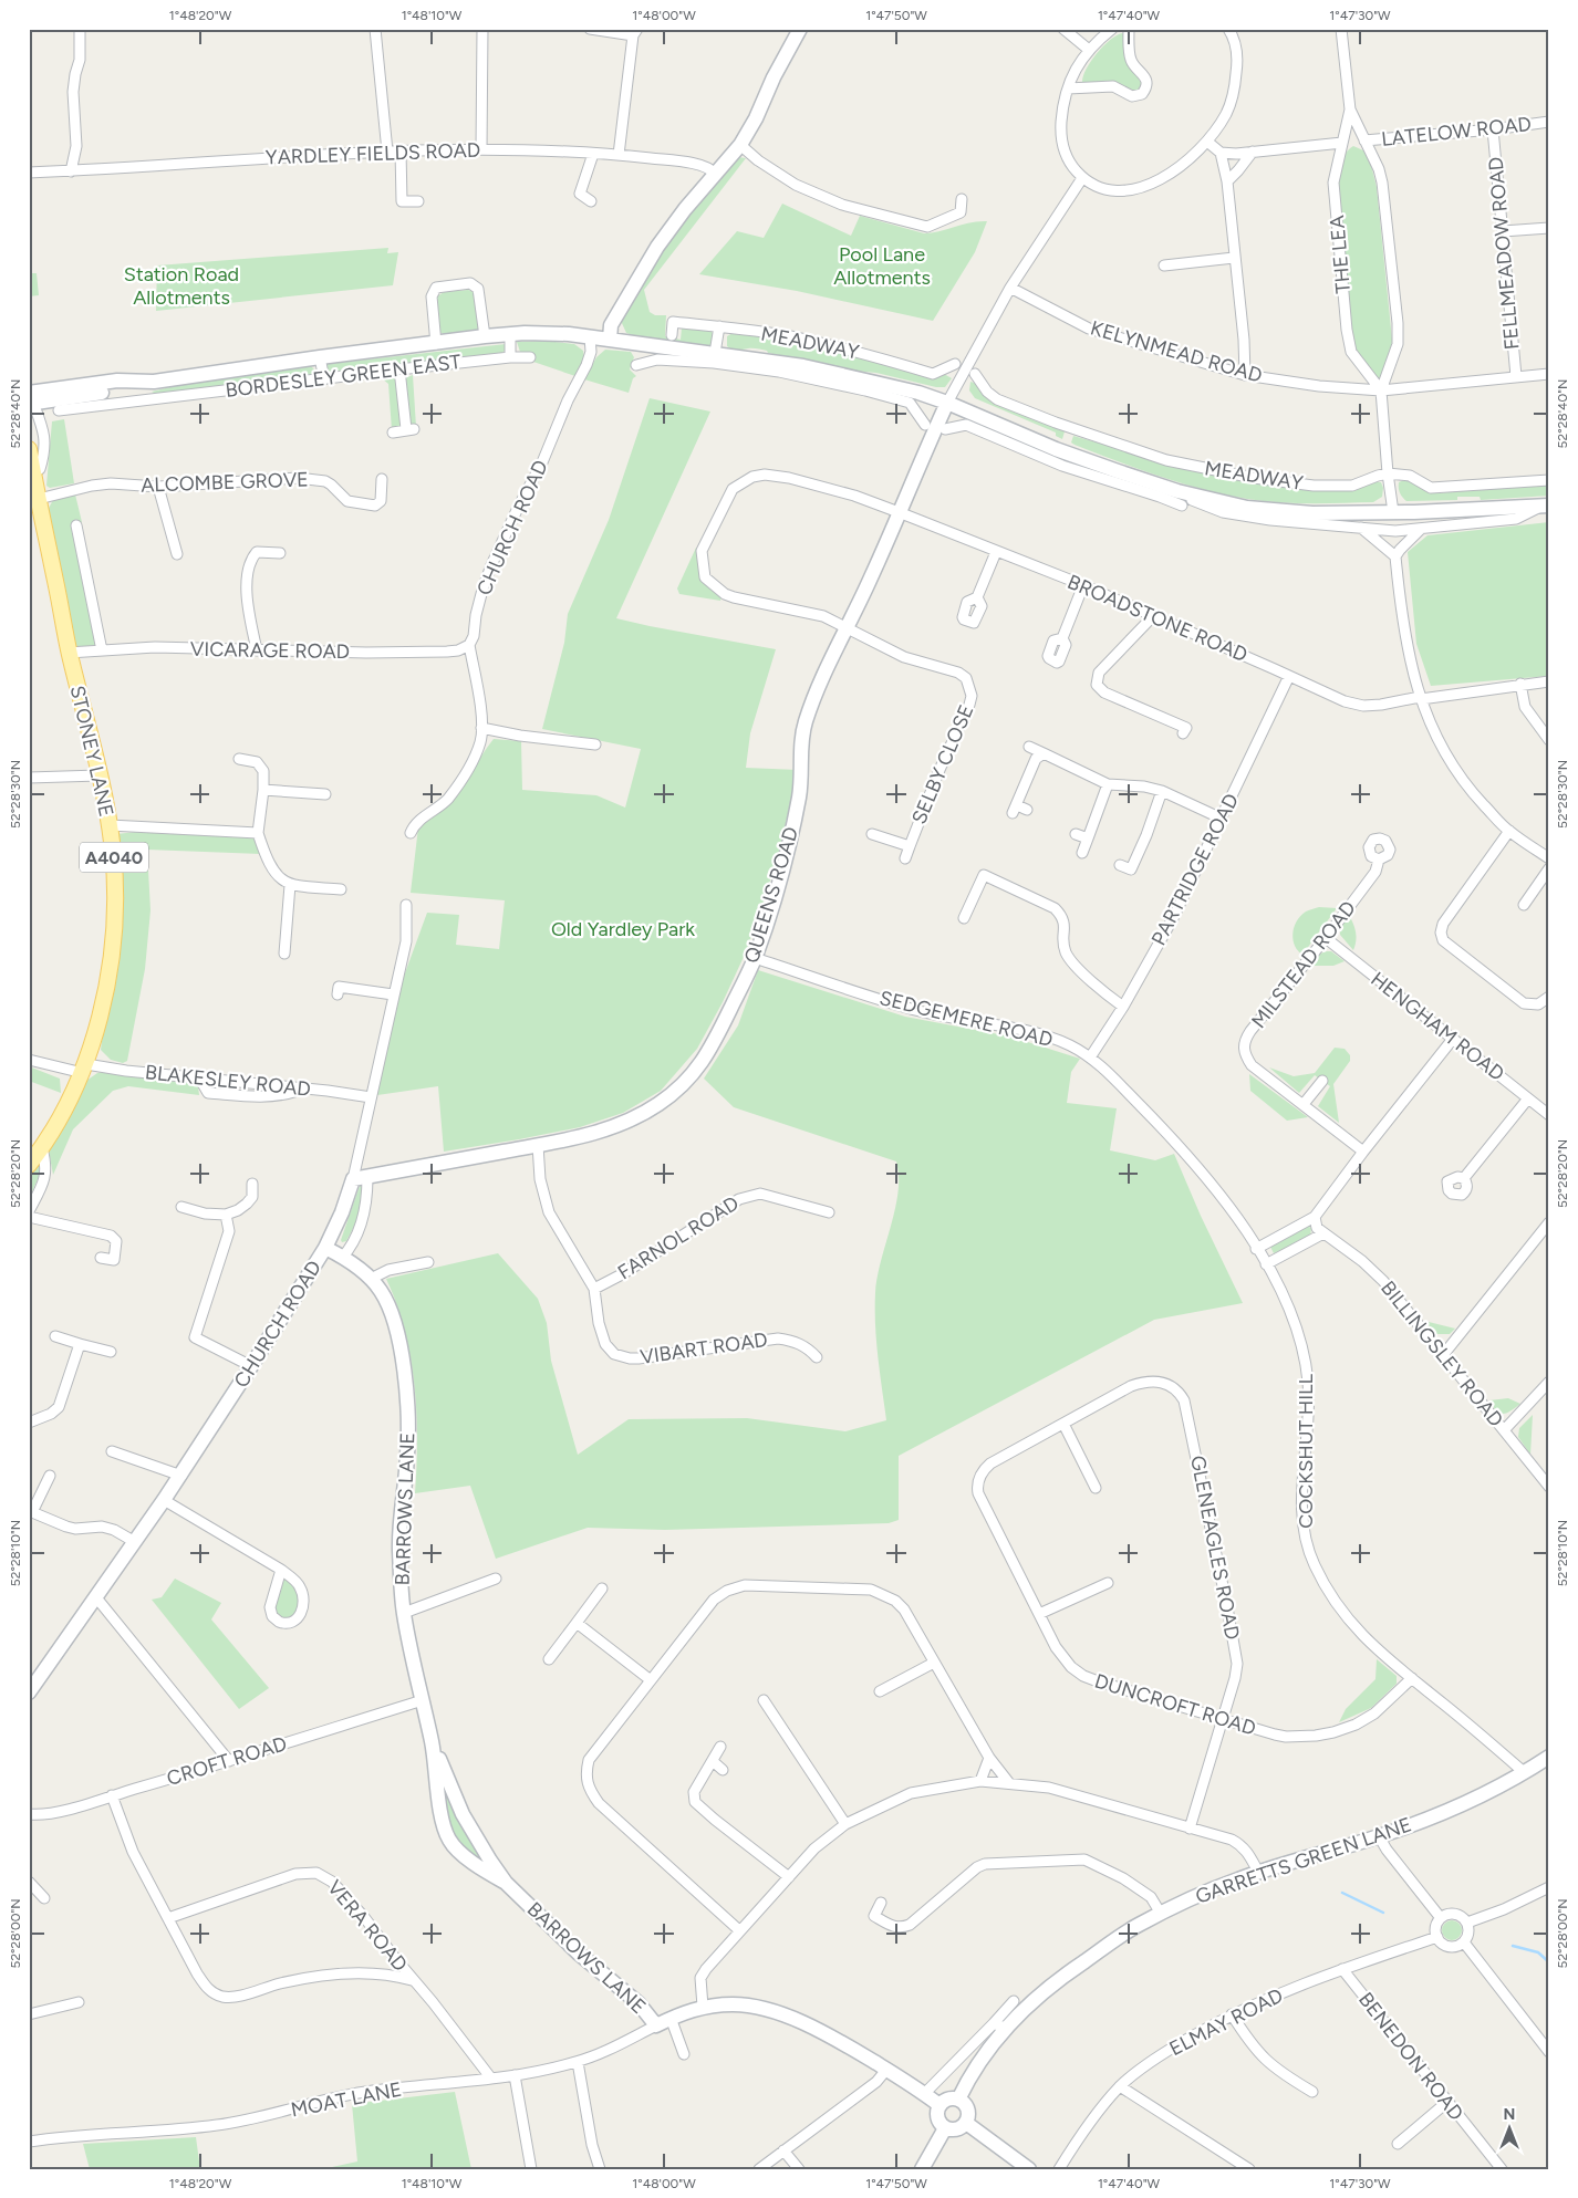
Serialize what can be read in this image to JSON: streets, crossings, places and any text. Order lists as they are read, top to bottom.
{
  "streets": {
    "main road": ["STONEY LANE", "A4040"],
    "street": [
      "LATELOW ROAD",
      "YARDLEY FIELDS ROAD",
      "FELLMEADOW ROAD",
      "THE LEA",
      "MEADWAY",
      "KELYNMEAD ROAD",
      "BORDESLEY GREEN EAST",
      "ALCOMBE GROVE",
      "CHURCH ROAD",
      "BROADSTONE ROAD",
      "VICARAGE ROAD",
      "SELBY CLOSE",
      "PARTRIDGE ROAD",
      "QUEENS ROAD",
      "MILSTEAD ROAD",
      "SEDGEMERE ROAD",
      "HENGHAM ROAD",
      "BLAKESLEY ROAD",
      "FARNOL ROAD",
      "VIBART ROAD",
      "BILLINGSLEY ROAD",
      "COCKSHUT HILL",
      "BARROWS LANE",
      "GLENEAGLES ROAD",
      "DUNCROFT ROAD",
      "CROFT ROAD",
      "GARRETTS GREEN LANE",
      "VERA ROAD",
      "ELMAY ROAD",
      "BENEDON ROAD",
      "MOAT LANE"
    ]
  },
  "crossings": [
    ["LATELOW ROAD", "FELLMEADOW ROAD"],
    ["LATELOW ROAD", "THE LEA"],
    ["FELLMEADOW ROAD", "KELYNMEAD ROAD"],
    ["THE LEA", "MEADWAY"],
    ["THE LEA", "KELYNMEAD ROAD"],
    ["MEADWAY", "BORDESLEY GREEN EAST"],
    ["MEADWAY", "CHURCH ROAD"],
    ["MEADWAY", "QUEENS ROAD"],
    ["BORDESLEY GREEN EAST", "CHURCH ROAD"],
    ["ALCOMBE GROVE", "A4040"],
    ["CHURCH ROAD", "VICARAGE ROAD"],
    ["CHURCH ROAD", "QUEENS ROAD"],
    ["CHURCH ROAD", "BLAKESLEY ROAD"],
    ["CHURCH ROAD", "BARROWS LANE"],
    ["BROADSTONE ROAD", "SELBY CLOSE"],
    ["BROADSTONE ROAD", "PARTRIDGE ROAD"],
    ["BROADSTONE ROAD", "QUEENS ROAD"],
    ["VICARAGE ROAD", "STONEY LANE"],
    ["VICARAGE ROAD", "A4040"],
    ["STONEY LANE", "A4040"],
    ["STONEY LANE", "BLAKESLEY ROAD"],
    ["SELBY CLOSE", "QUEENS ROAD"],
    ["PARTRIDGE ROAD", "SEDGEMERE ROAD"],
    ["QUEENS ROAD", "SEDGEMERE ROAD"],
    ["QUEENS ROAD", "VIBART ROAD"],
    ["MILSTEAD ROAD", "HENGHAM ROAD"],
    ["SEDGEMERE ROAD", "COCKSHUT HILL"],
    ["FARNOL ROAD", "VIBART ROAD"],
    ["COCKSHUT HILL", "DUNCROFT ROAD"],
    ["COCKSHUT HILL", "GARRETTS GREEN LANE"],
    ["BARROWS LANE", "CROFT ROAD"],
    ["BARROWS LANE", "GARRETTS GREEN LANE"],
    ["BARROWS LANE", "MOAT LANE"],
    ["GLENEAGLES ROAD", "DUNCROFT ROAD"],
    ["VERA ROAD", "MOAT LANE"],
    ["ELMAY ROAD", "BENEDON ROAD"]
  ],
  "parks": ["Pool Lane Allotments", "Station Road Allotments", "Old Yardley Park"],
  "north": "top",
  "coordinates": [
    "1°48'20\"W",
    "1°48'10\"W",
    "1°48'00\"W",
    "1°47'50\"W",
    "1°47'40\"W",
    "1°47'30\"W",
    "52°28'40\"N",
    "52°28'30\"N",
    "52°28'20\"N",
    "52°28'10\"N",
    "52°28'00\"N"
  ]
}
